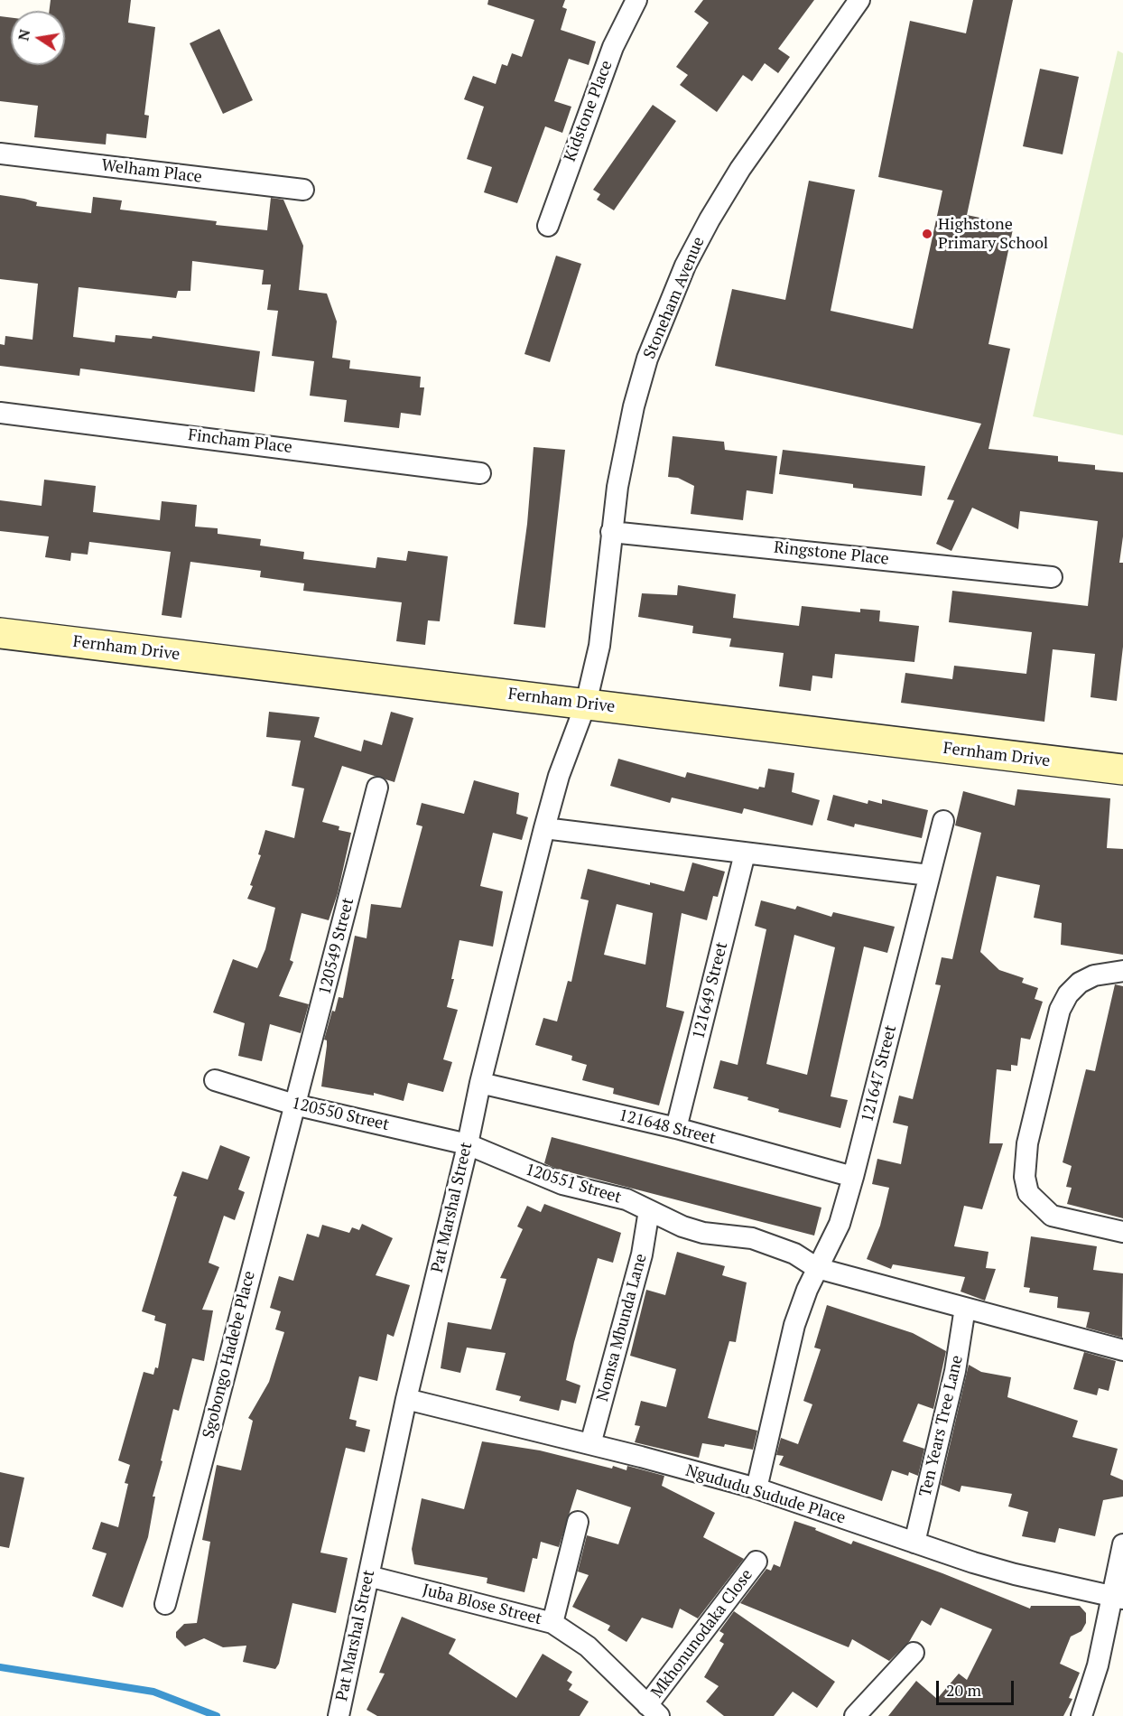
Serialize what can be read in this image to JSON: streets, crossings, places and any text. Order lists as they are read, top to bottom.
{
  "streets": {
    "street": [
      "Kidstone Place",
      "Welham Place",
      "Stoneham Avenue",
      "Fincham Place",
      "Ringstone Place",
      "Fernham Drive",
      "120549 Street",
      "121649 Street",
      "121647 Street",
      "120550 Street",
      "121648 Street",
      "120551 Street",
      "Pat Marshal Street",
      "Nomsa Mbunda Lane",
      "Sgobongo Hadebe Place",
      "Ten Years Tree Lane",
      "Ngududu Sudude Place",
      "Juba Blose Street",
      "Mkhonunodaka Close"
    ]
  },
  "crossings": [
    ["Stoneham Avenue", "Ringstone Place"],
    ["Stoneham Avenue", "Fernham Drive"],
    ["Stoneham Avenue", "Pat Marshal Street"],
    ["Fernham Drive", "Pat Marshal Street"],
    ["120549 Street", "120550 Street"],
    ["120549 Street", "Sgobongo Hadebe Place"],
    ["121649 Street", "121648 Street"],
    ["121647 Street", "121648 Street"],
    ["121647 Street", "120551 Street"],
    ["121647 Street", "Ngududu Sudude Place"],
    ["120550 Street", "120551 Street"],
    ["120550 Street", "Pat Marshal Street"],
    ["120550 Street", "Sgobongo Hadebe Place"],
    ["121648 Street", "Pat Marshal Street"],
    ["120551 Street", "Pat Marshal Street"],
    ["120551 Street", "Nomsa Mbunda Lane"],
    ["120551 Street", "Ten Years Tree Lane"],
    ["Pat Marshal Street", "Ngududu Sudude Place"],
    ["Pat Marshal Street", "Juba Blose Street"],
    ["Nomsa Mbunda Lane", "Ngududu Sudude Place"],
    ["Ten Years Tree Lane", "Ngududu Sudude Place"],
    ["Juba Blose Street", "Mkhonunodaka Close"]
  ],
  "places": ["Highstone Primary School"],
  "scale_bar": "20 m",
  "north": "left"
}
